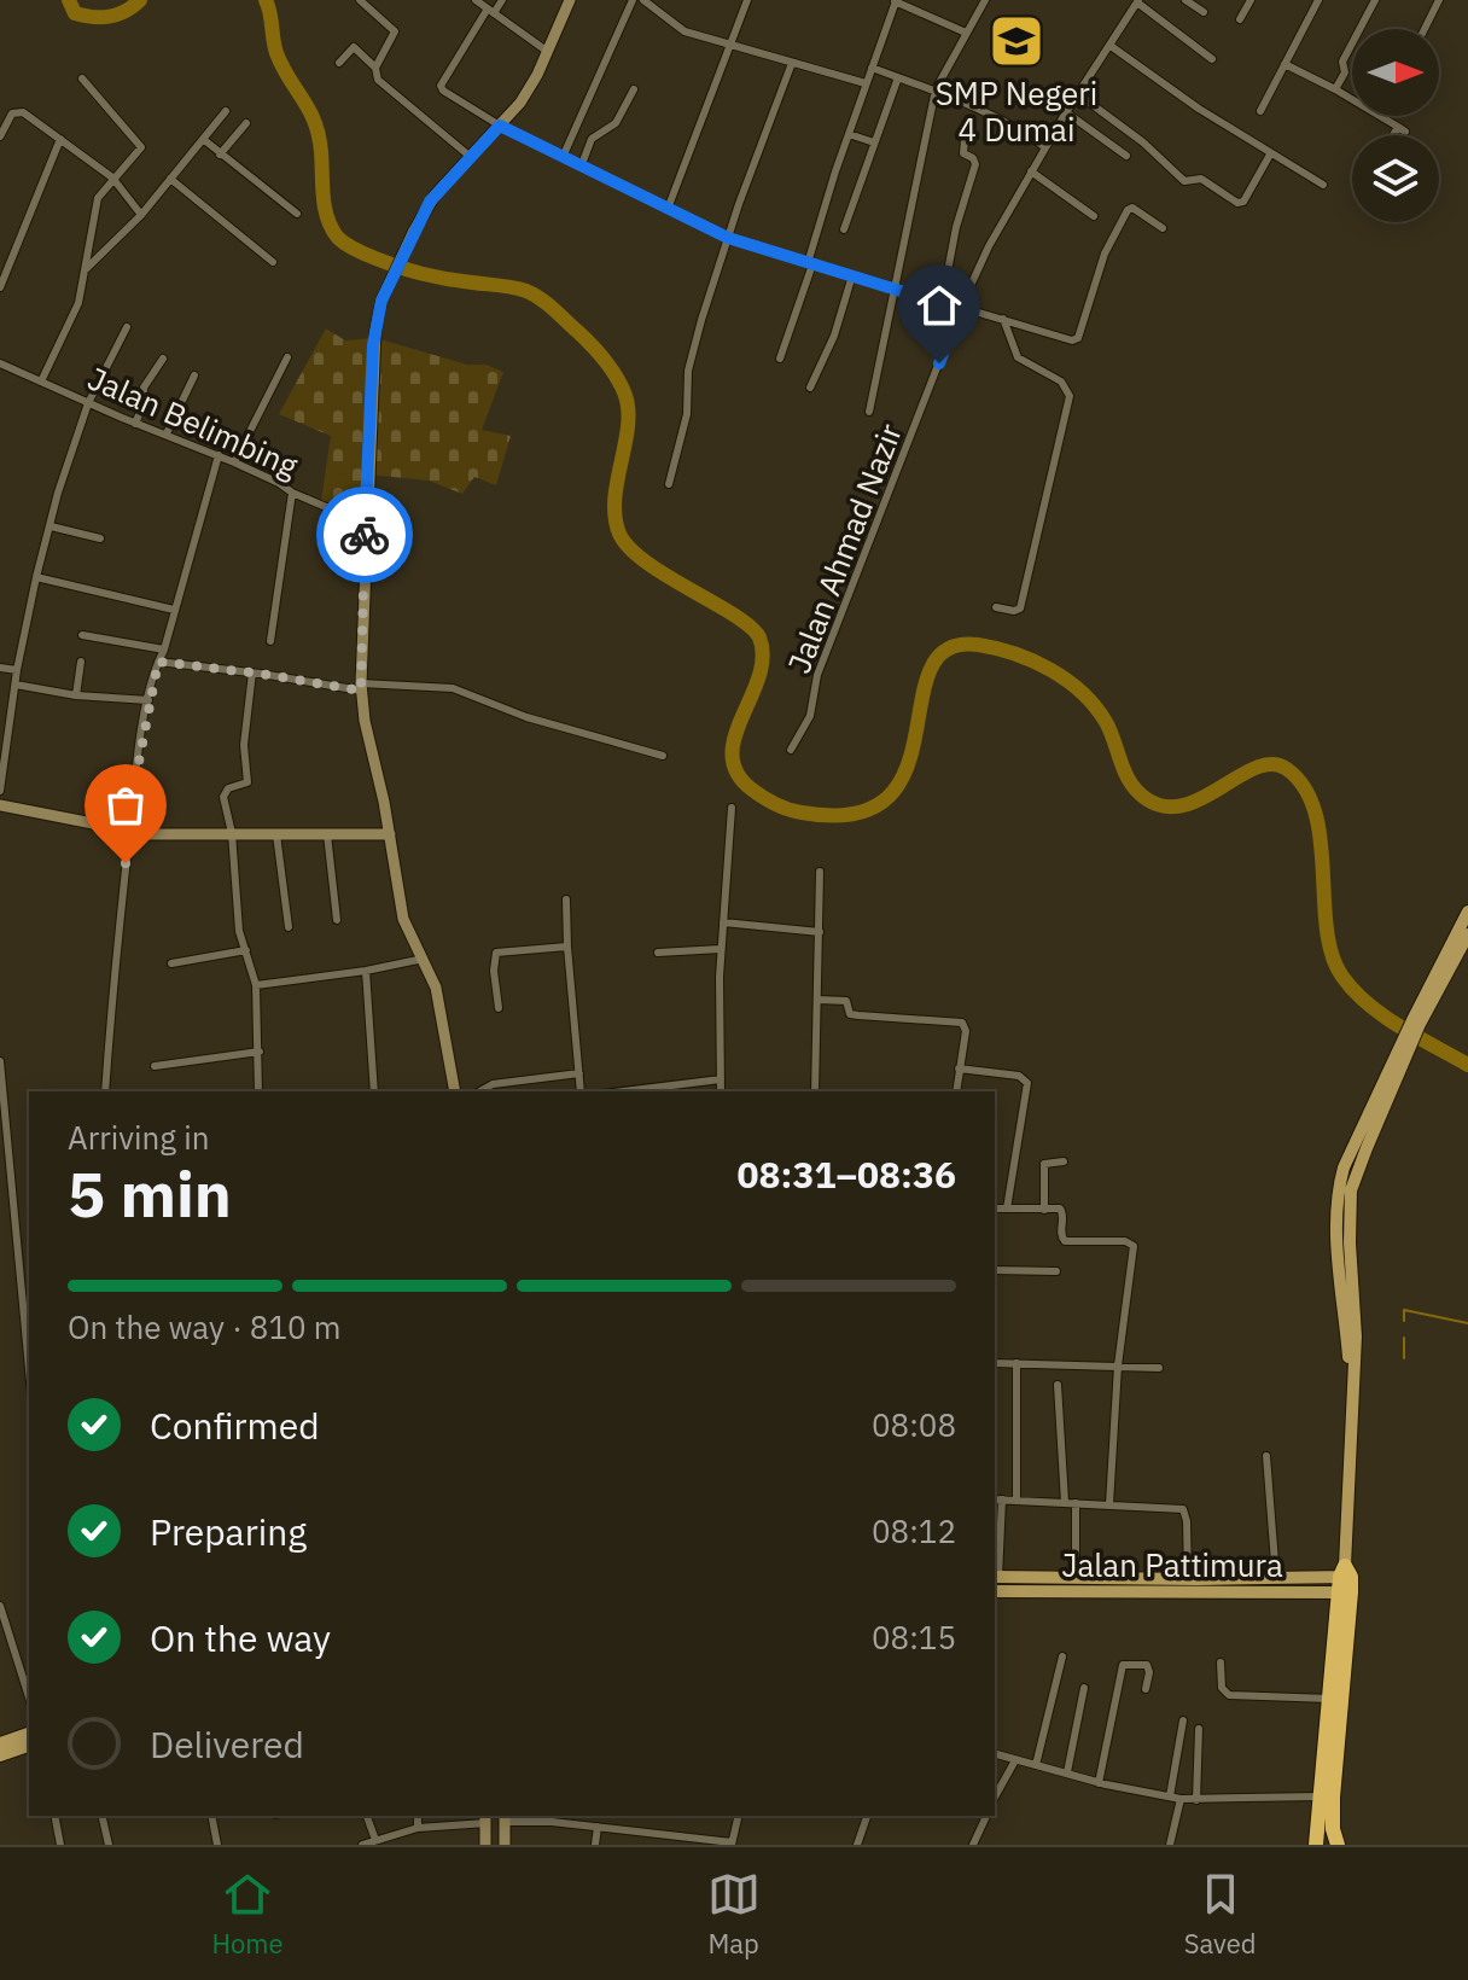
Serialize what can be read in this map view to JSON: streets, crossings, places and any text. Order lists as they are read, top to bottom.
{
  "streets": {
    "main road": ["Jalan Pattimura"],
    "street": ["Jalan Belimbing", "Jalan Ahmad Nazir"]
  },
  "places": {
    "school or university": ["SMP Negeri 4 Dumai"]
  },
  "north": "right",
  "page": {
    "heading": ["5 min", "Arriving in", "08:31–08:36"],
    "bar": "On the way · 810 m",
    "list": [
      ["Confirmed", "08:08"],
      ["Preparing", "08:12"],
      ["On the way", "08:15"],
      "Delivered"
    ],
    "tabs": ["Home", "Map", "Saved"]
  }
}
